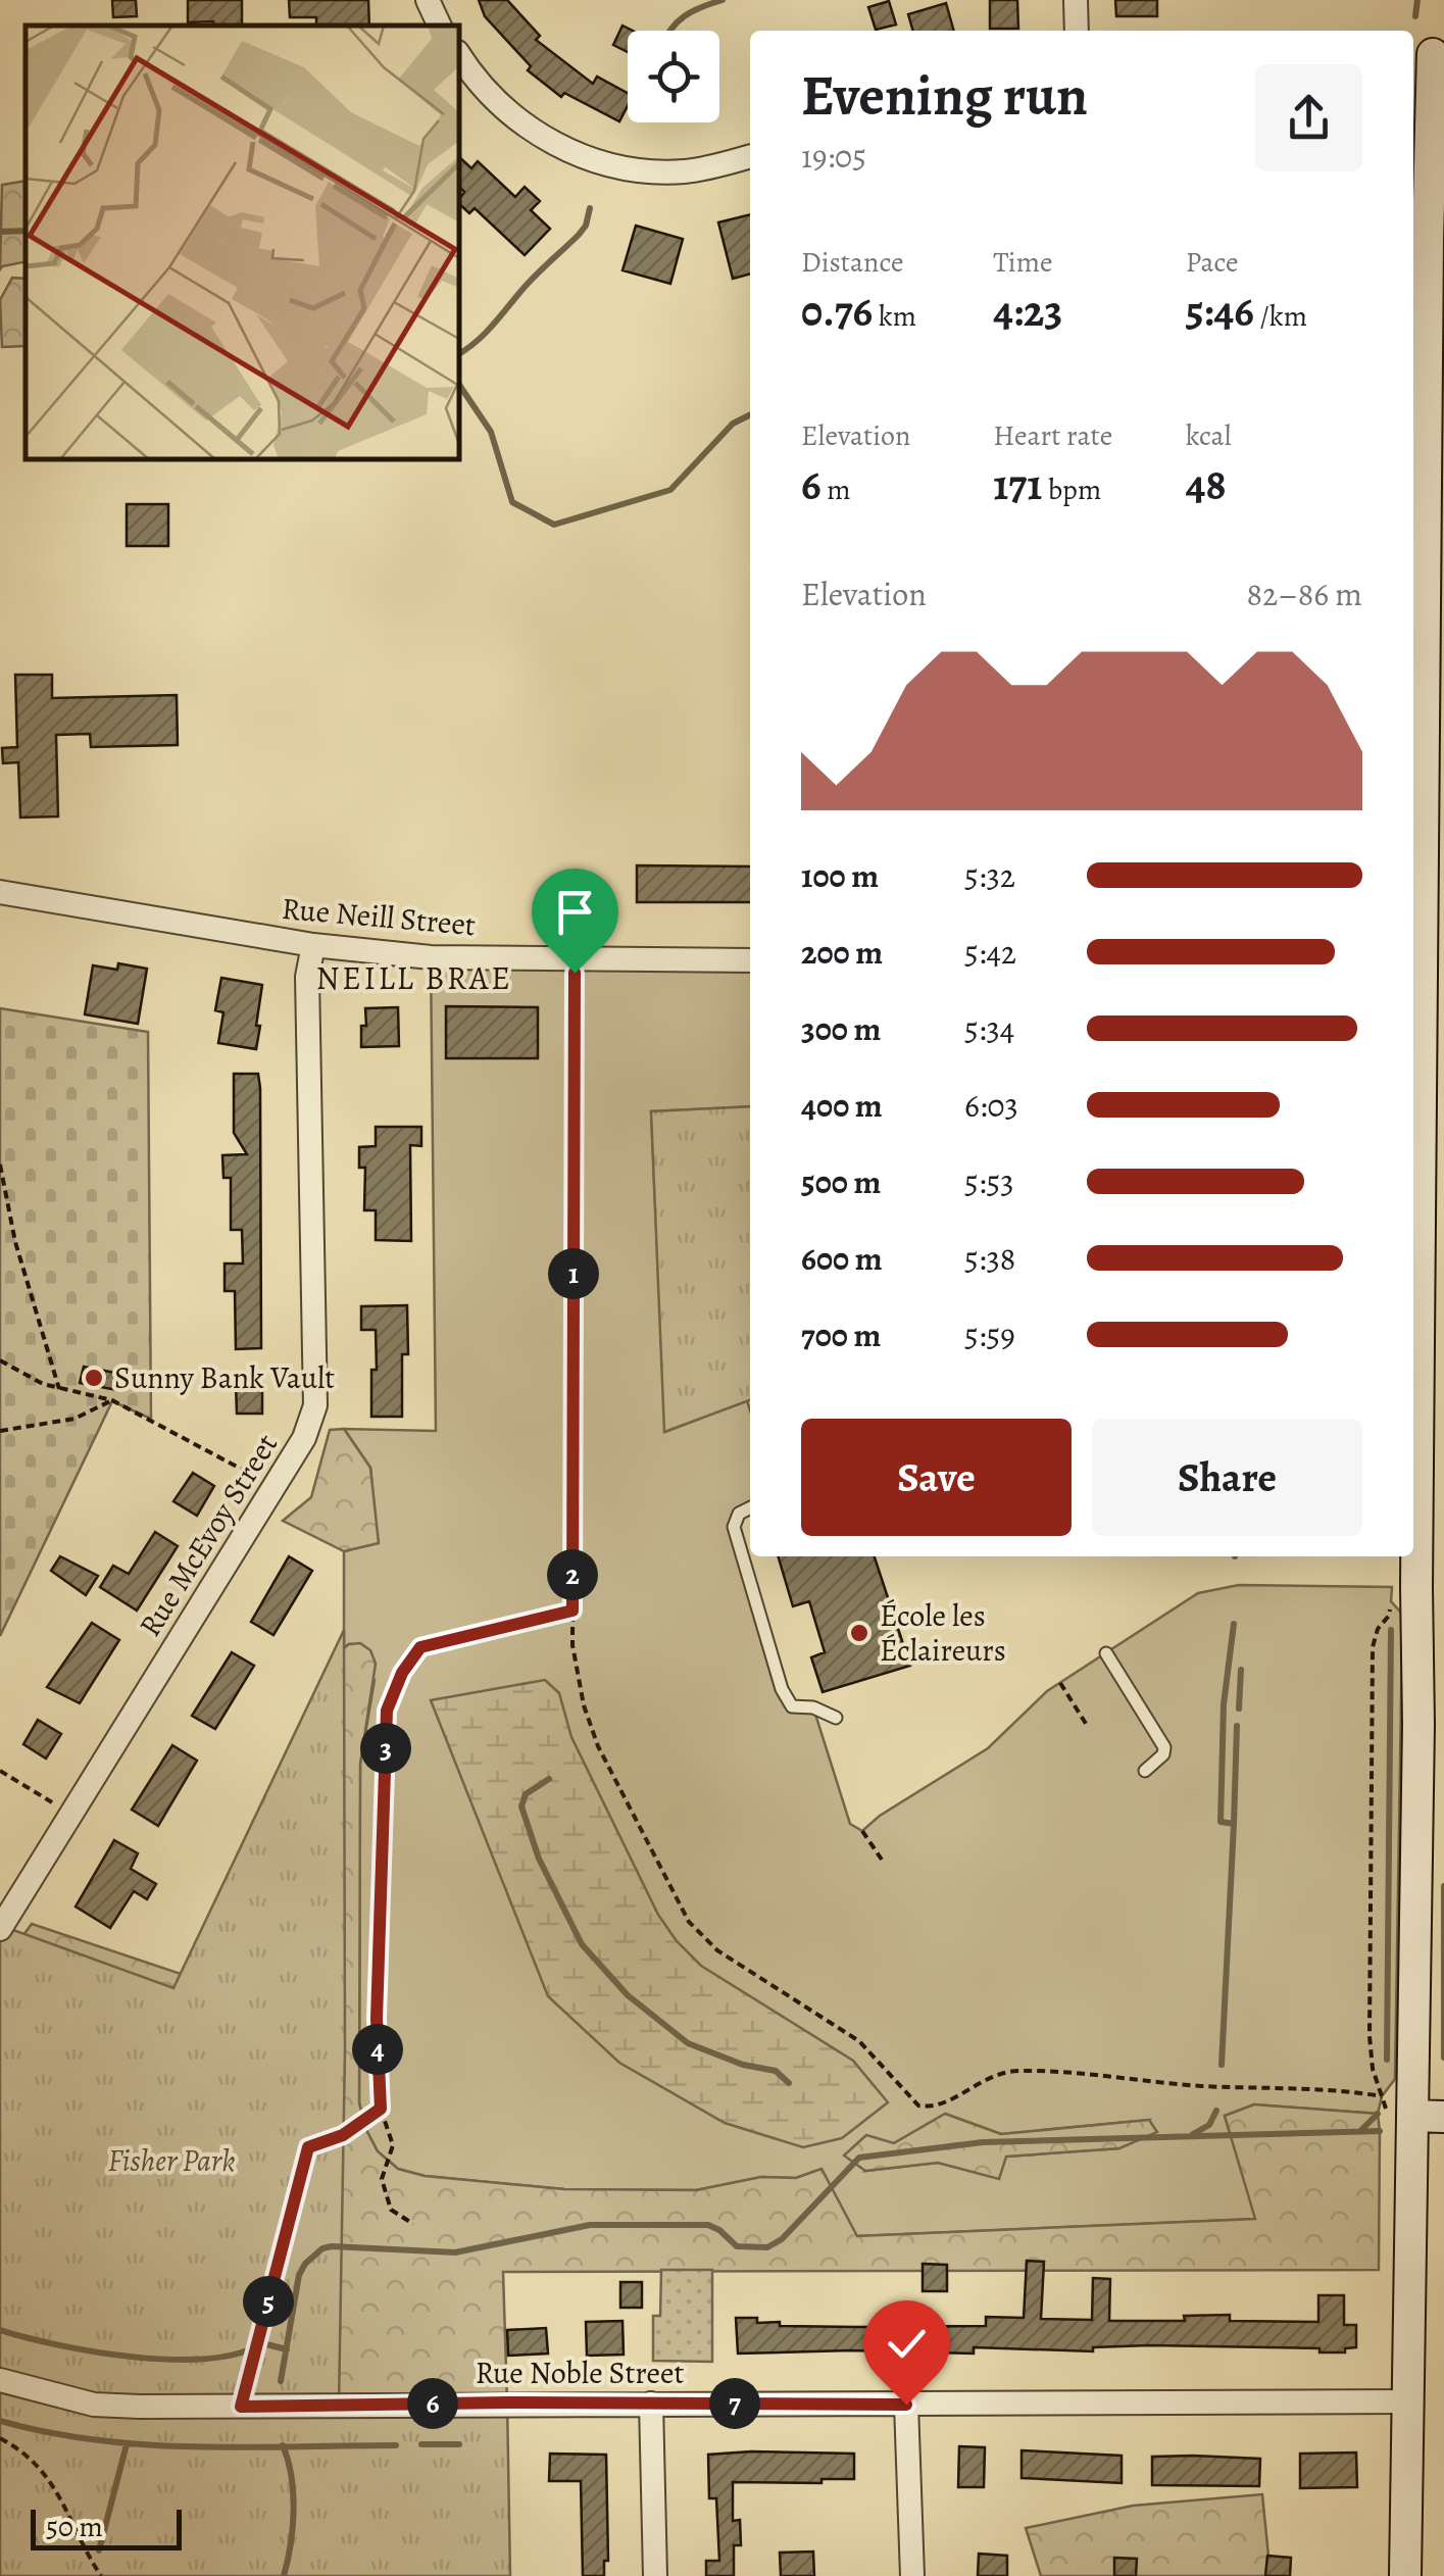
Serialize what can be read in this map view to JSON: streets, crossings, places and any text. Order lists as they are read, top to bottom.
{
  "streets": {
    "street": ["Rue Neill Street", "Rue McEvoy Street", "Rue Noble Street"]
  },
  "crossings": [
    ["Rue Neill Street", "Rue McEvoy Street"]
  ],
  "districts": ["NEILL BRAE"],
  "parks": ["Fisher Park"],
  "places": ["Sunny Bank Vault", "École les Éclaireurs"],
  "scale_bar": "50 m",
  "page": {
    "heading": ["Evening run", "19:05"],
    "stats": [
      ["Distance", "0.76 km"],
      ["Time", "4:23"],
      ["Pace", "5:46 /km"],
      ["Elevation", "6 m"],
      ["Heart rate", "171 bpm"],
      ["kcal", "48"]
    ],
    "chart": ["Elevation", "82–86 m"],
    "list": [
      {
        "name": "100 m",
        "note": "5:32"
      },
      {
        "name": "200 m",
        "note": "5:42"
      },
      {
        "name": "300 m",
        "note": "5:34"
      },
      {
        "name": "400 m",
        "note": "6:03"
      },
      {
        "name": "500 m",
        "note": "5:53"
      },
      {
        "name": "600 m",
        "note": "5:38"
      },
      {
        "name": "700 m",
        "note": "5:59"
      }
    ],
    "pins": [
      "1",
      "2",
      "3",
      "4",
      "5",
      "6",
      "7"
    ],
    "buttons": ["Save", "Share"],
    "scale": "50 m"
  }
}
